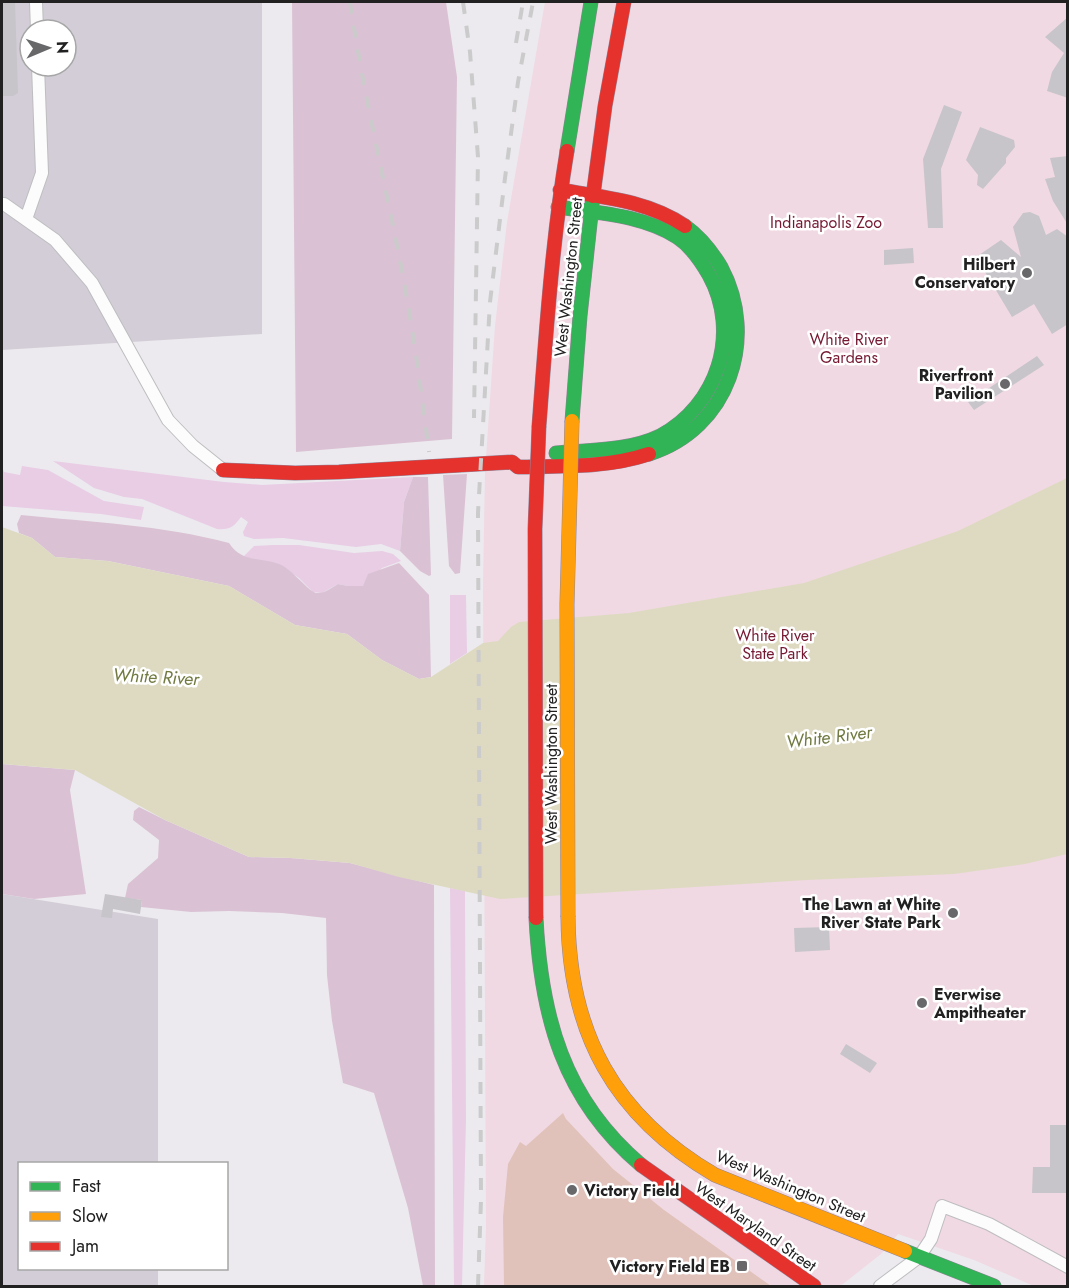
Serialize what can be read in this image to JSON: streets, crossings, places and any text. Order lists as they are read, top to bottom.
{
  "streets": {
    "main road": ["West Washington Street", "West Maryland Street"]
  },
  "crossings": [
    ["West Washington Street", "West Maryland Street"]
  ],
  "water": ["White River"],
  "parks": ["Indianapolis Zoo", "White River Gardens", "White River State Park"],
  "places": {
    "other": [
      "Hilbert Conservatory",
      "Riverfront Pavilion",
      "The Lawn at White River State Park",
      "Everwise Ampitheater",
      "Victory Field"
    ],
    "transit": ["Victory Field EB"]
  },
  "legend": ["Fast", "Slow", "Jam"],
  "north": "right"
}
